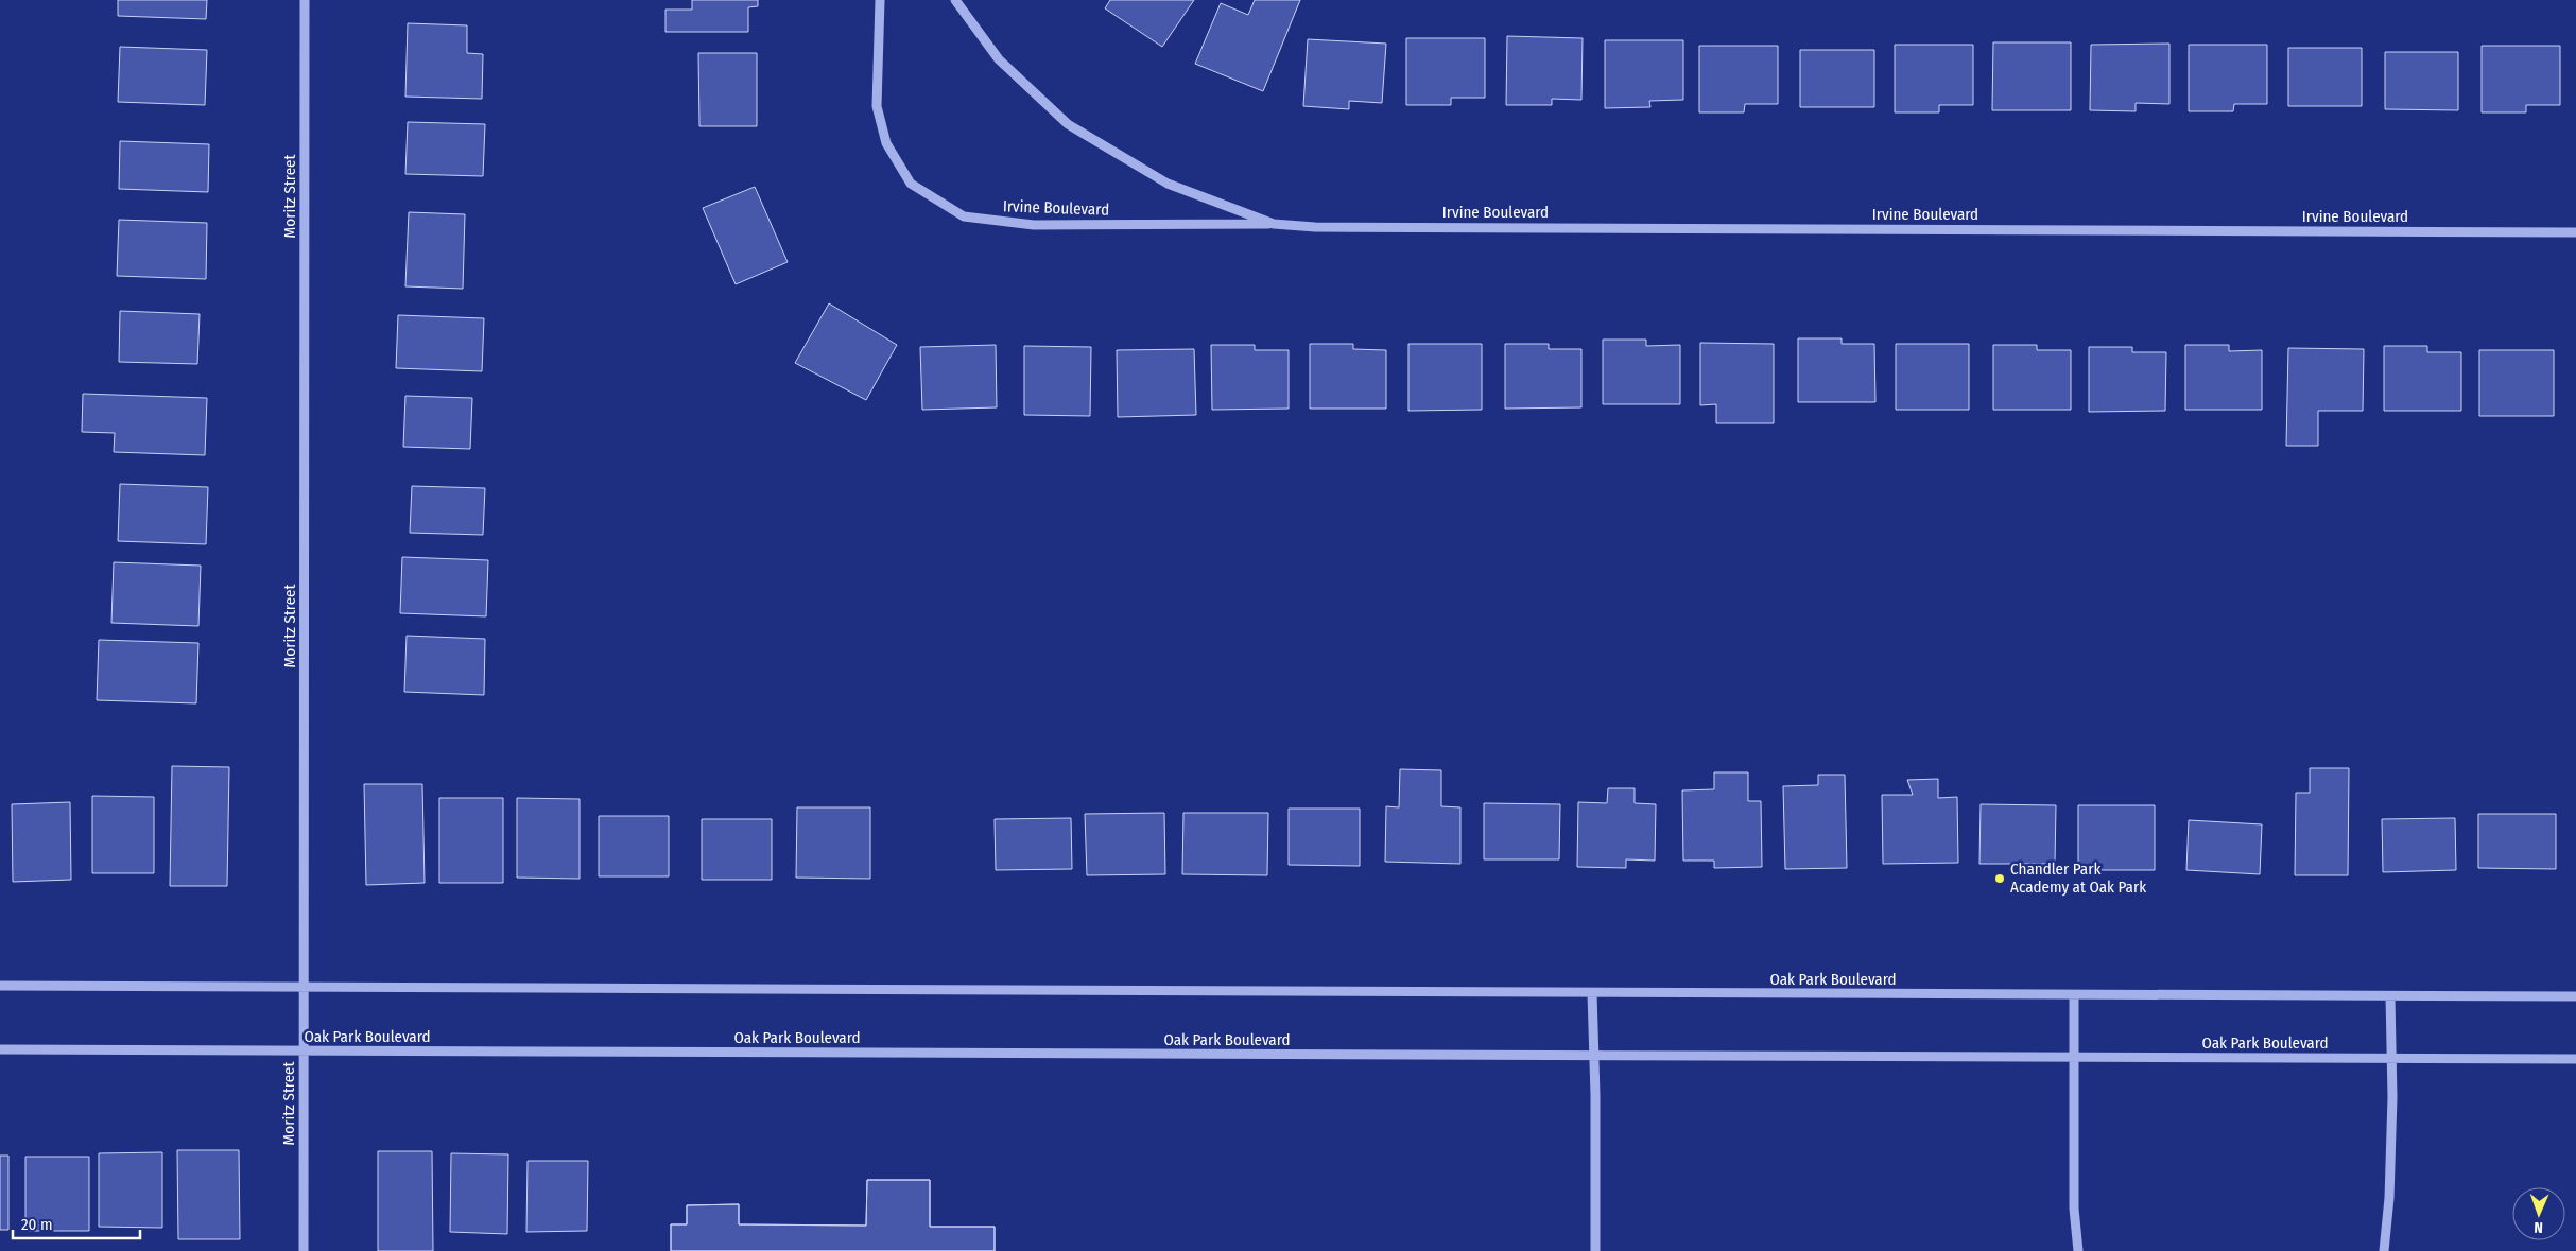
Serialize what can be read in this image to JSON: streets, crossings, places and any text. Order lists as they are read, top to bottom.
{
  "streets": {
    "street": ["Moritz Street", "Irvine Boulevard", "Oak Park Boulevard"]
  },
  "crossings": [
    ["Moritz Street", "Oak Park Boulevard"]
  ],
  "places": ["Chandler Park Academy at Oak Park"],
  "scale_bar": "20 m",
  "north": "bottom"
}
